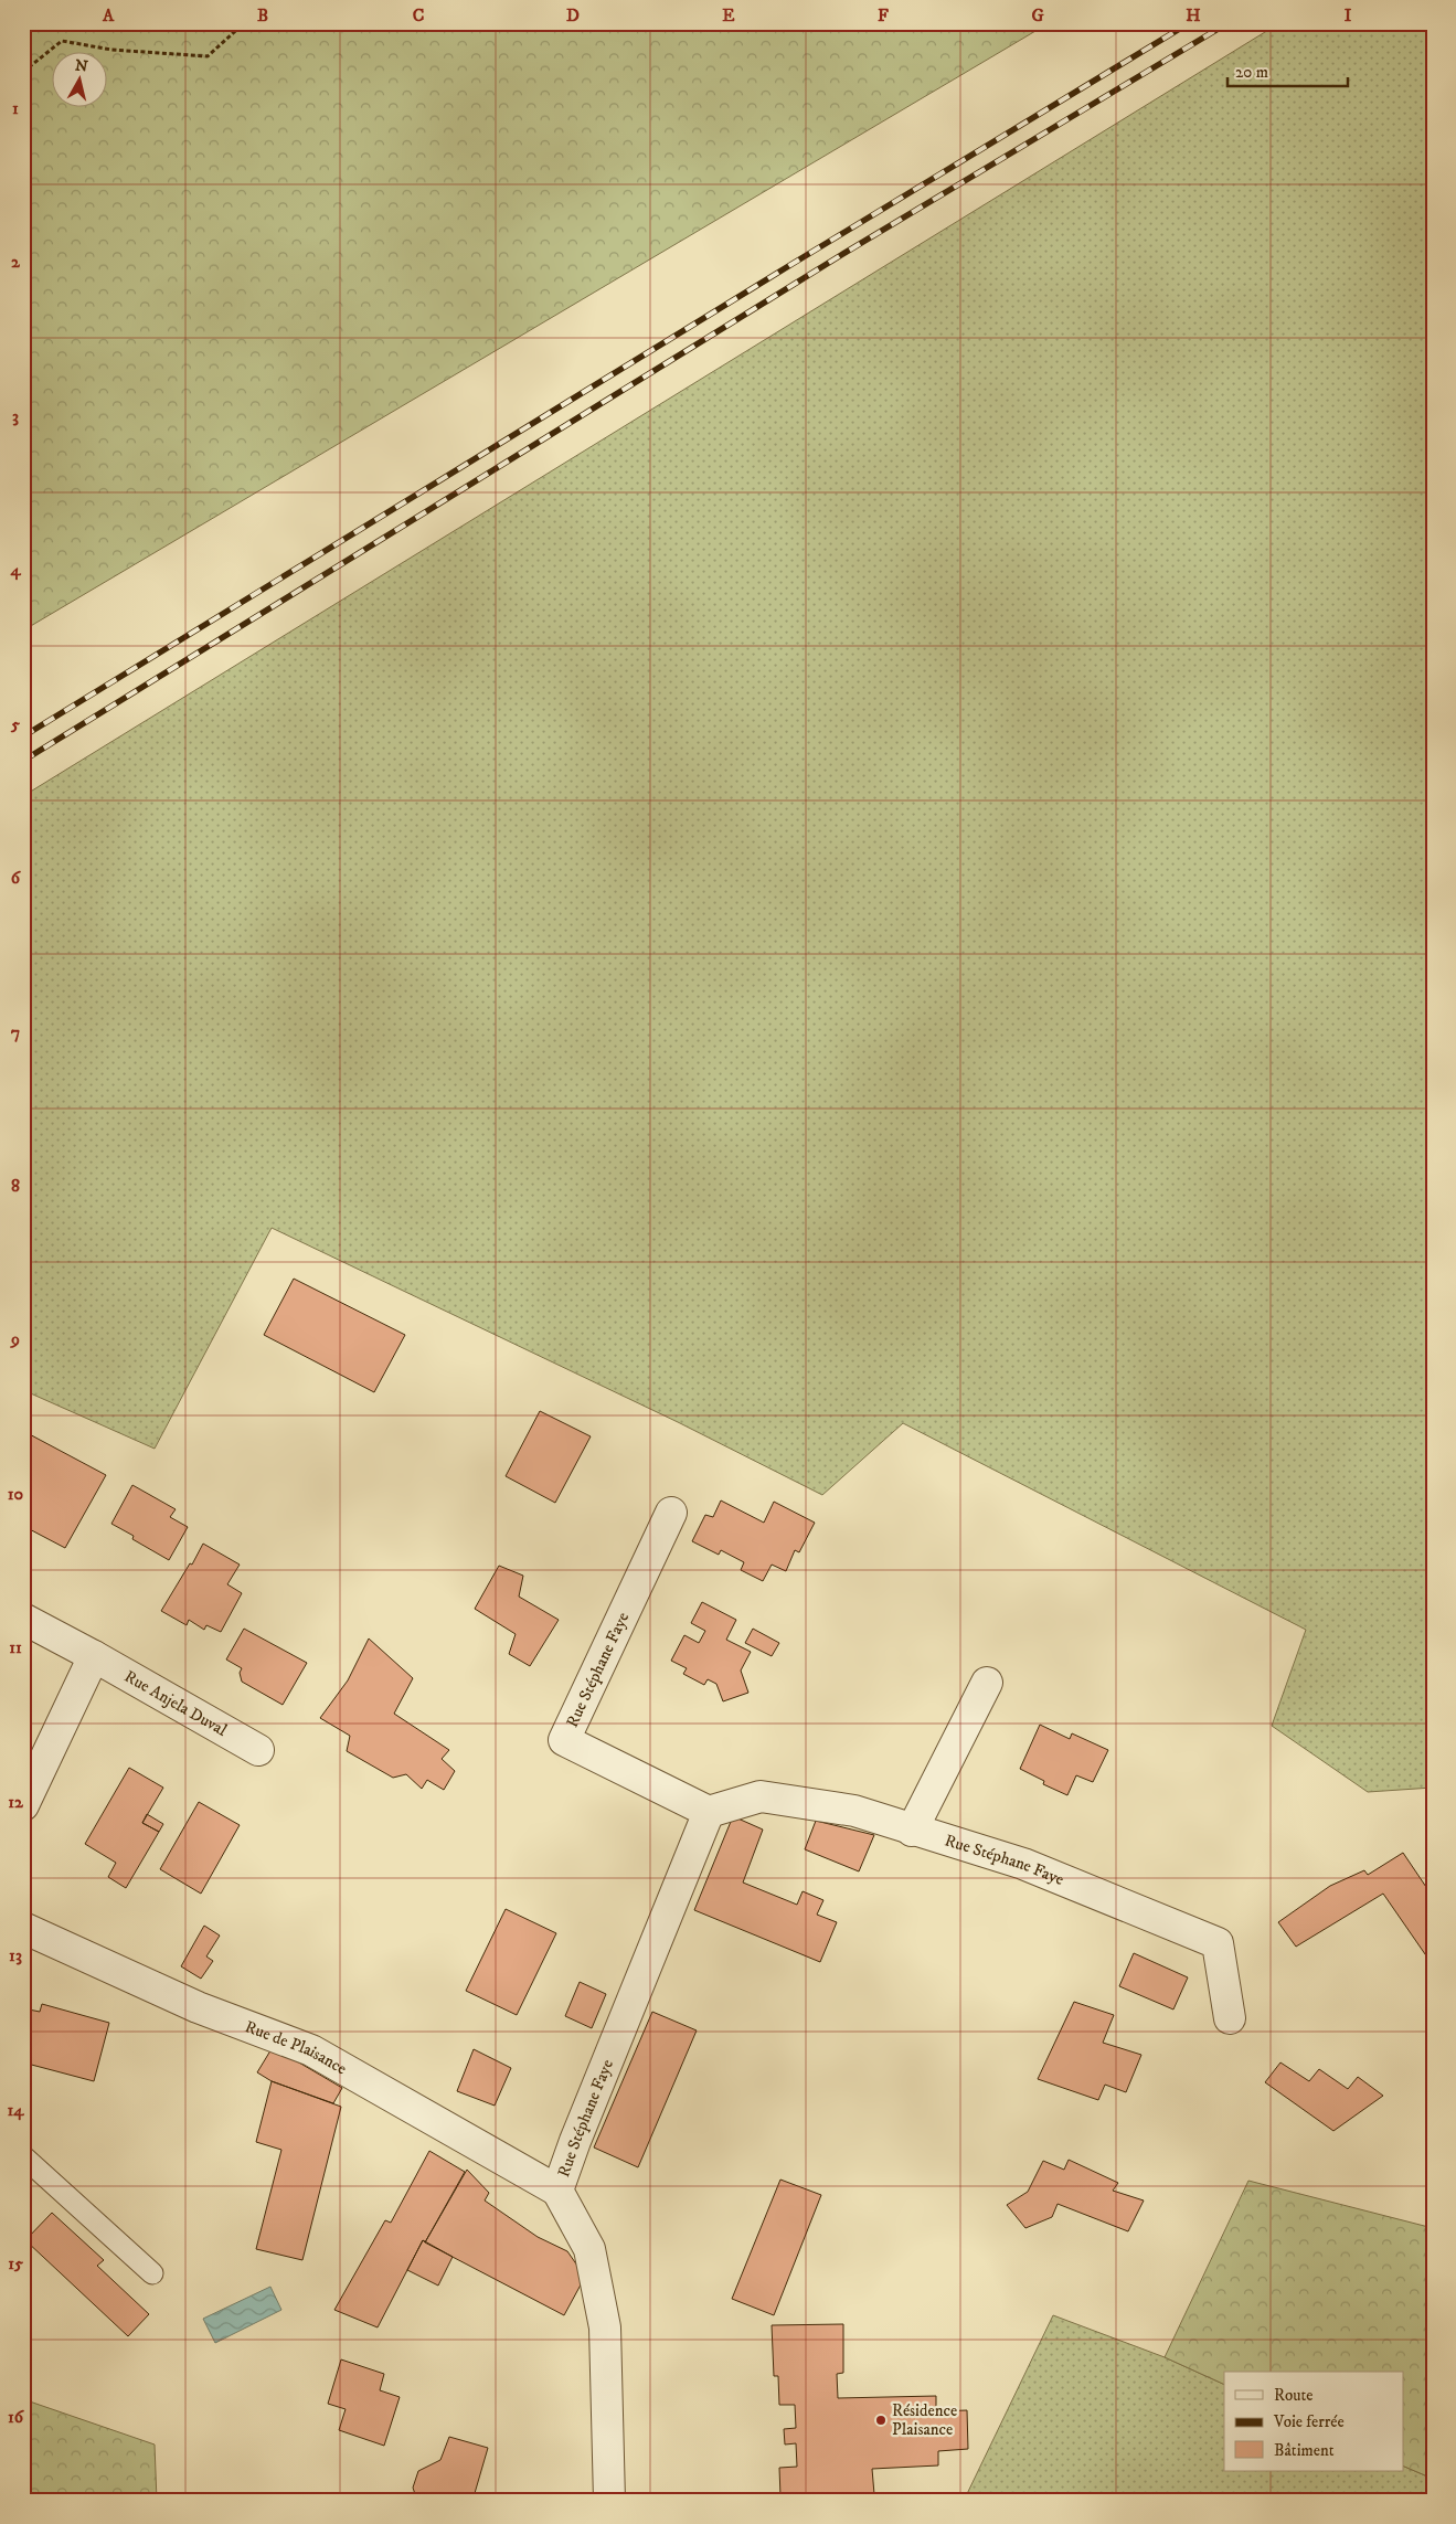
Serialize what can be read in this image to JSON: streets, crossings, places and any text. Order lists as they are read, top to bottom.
{
  "streets": {
    "street": ["Rue Stéphane Faye", "Rue Anjela Duval", "Rue de Plaisance"]
  },
  "crossings": [
    ["Rue Stéphane Faye", "Rue de Plaisance"]
  ],
  "places": ["Résidence Plaisance"],
  "legend": ["Route", "Voie ferrée", "Bâtiment"],
  "scale_bar": "20 m",
  "north": "top",
  "grid": {
    "columns": [
      "A",
      "B",
      "C",
      "D",
      "E",
      "F",
      "G",
      "H",
      "I"
    ],
    "rows": [
      "1",
      "2",
      "3",
      "4",
      "5",
      "6",
      "7",
      "8",
      "9",
      "10",
      "11",
      "12",
      "13",
      "14",
      "15",
      "16"
    ]
  }
}
